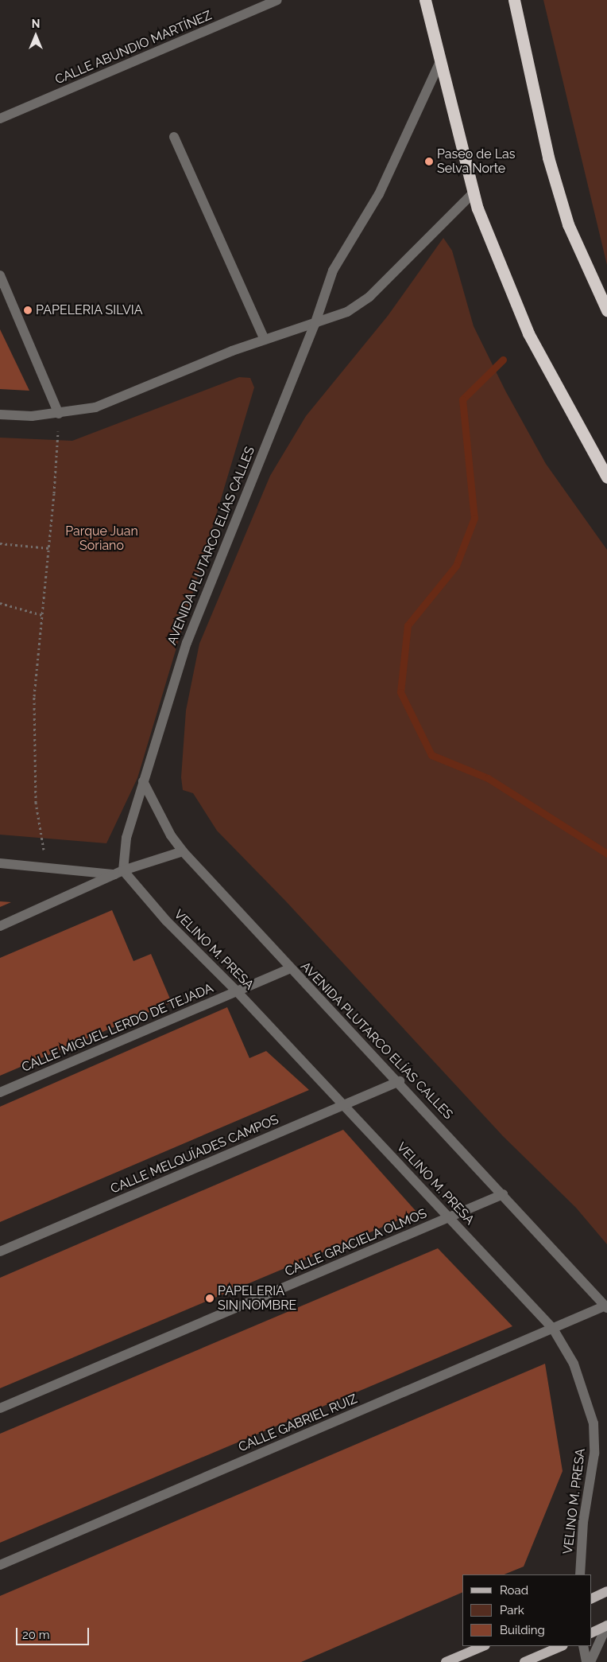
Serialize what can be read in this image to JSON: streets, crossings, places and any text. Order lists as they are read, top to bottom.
{
  "streets": {
    "street": [
      "CALLE ABUNDIO MARTÍNEZ",
      "AVENIDA PLUTARCO ELÍAS CALLES",
      "VELINO M. PRESA",
      "CALLE MIGUEL LERDO DE TEJADA",
      "CALLE MELQUÍADES CAMPOS",
      "CALLE GRACIELA OLMOS",
      "CALLE GABRIEL RUIZ"
    ]
  },
  "crossings": [
    ["AVENIDA PLUTARCO ELÍAS CALLES", "VELINO M. PRESA"],
    ["AVENIDA PLUTARCO ELÍAS CALLES", "CALLE MIGUEL LERDO DE TEJADA"],
    ["AVENIDA PLUTARCO ELÍAS CALLES", "CALLE MELQUÍADES CAMPOS"],
    ["AVENIDA PLUTARCO ELÍAS CALLES", "CALLE GRACIELA OLMOS"],
    ["AVENIDA PLUTARCO ELÍAS CALLES", "CALLE GABRIEL RUIZ"],
    ["VELINO M. PRESA", "CALLE MIGUEL LERDO DE TEJADA"],
    ["VELINO M. PRESA", "CALLE MELQUÍADES CAMPOS"],
    ["VELINO M. PRESA", "CALLE GRACIELA OLMOS"],
    ["VELINO M. PRESA", "CALLE GABRIEL RUIZ"]
  ],
  "parks": ["Parque Juan Soriano"],
  "places": ["Paseo de Las Selva Norte", "PAPELERIA SILVIA", "PAPELERIA SIN NOMBRE"],
  "legend": ["Road", "Park", "Building"],
  "scale_bar": "20 m",
  "north": "top"
}
